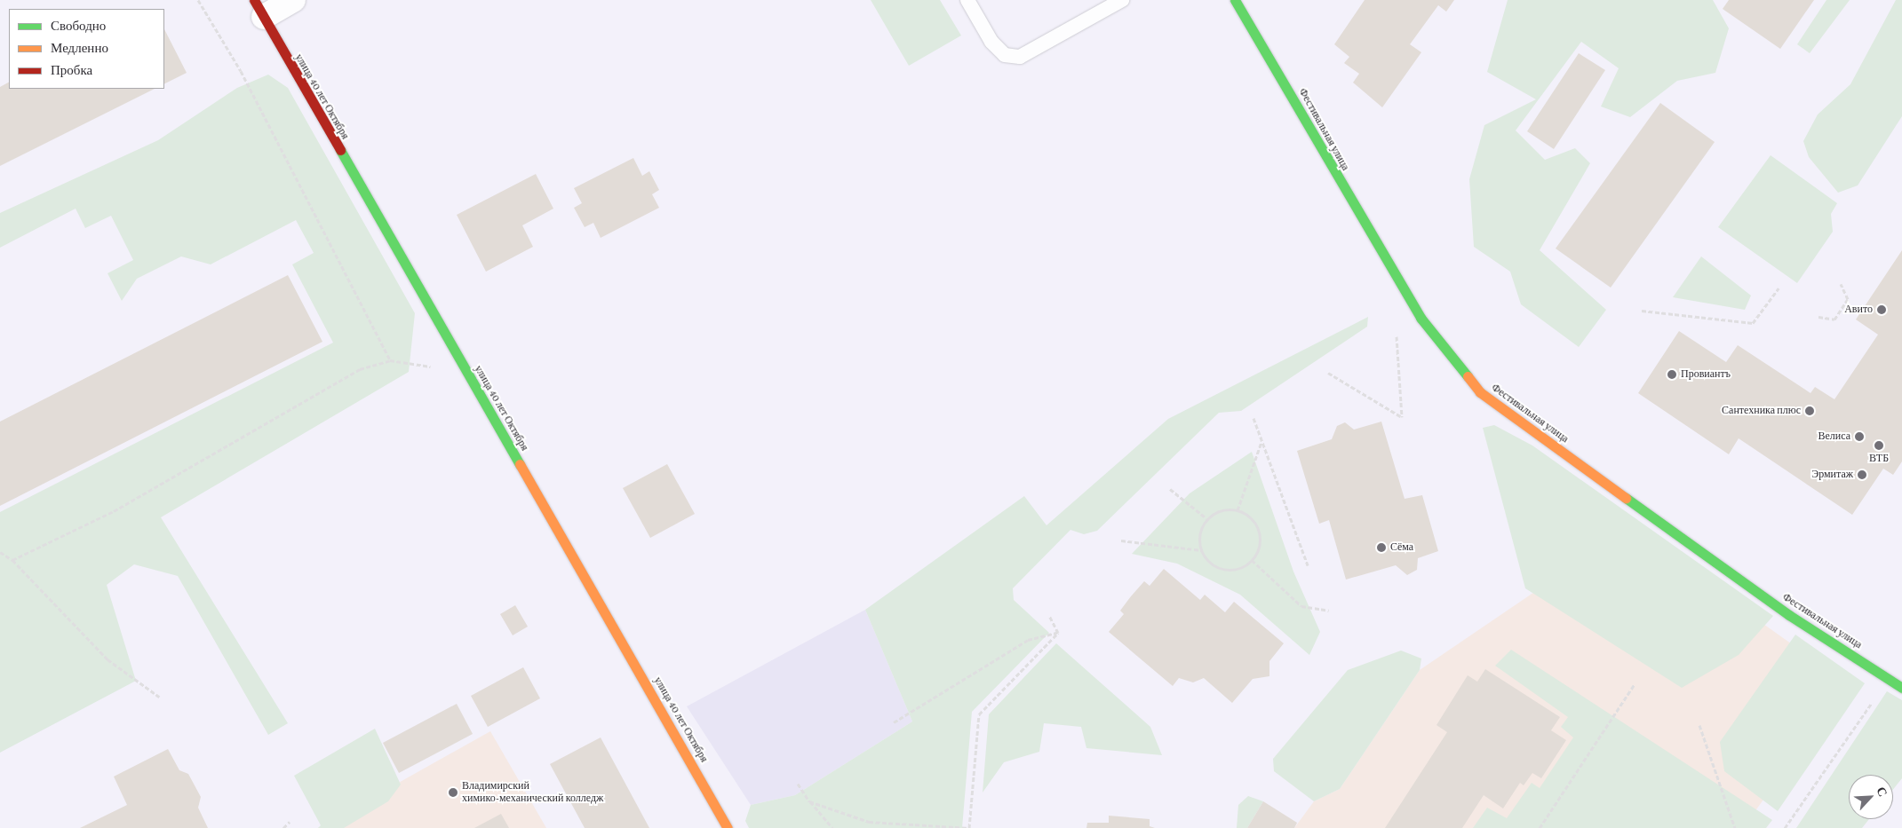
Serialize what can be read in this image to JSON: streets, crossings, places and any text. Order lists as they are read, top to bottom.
{
  "streets": {
    "street": ["улица 40 лет Октября", "Фестивальная улица"]
  },
  "places": [
    "Авито",
    "Провиантъ",
    "Сантехника плюс",
    "Велиса",
    "ВТБ",
    "Эрмитаж",
    "Сёма",
    "Владимирский химико-механический колледж"
  ],
  "legend": ["Свободно", "Медленно", "Пробка"],
  "north": "top right"
}
